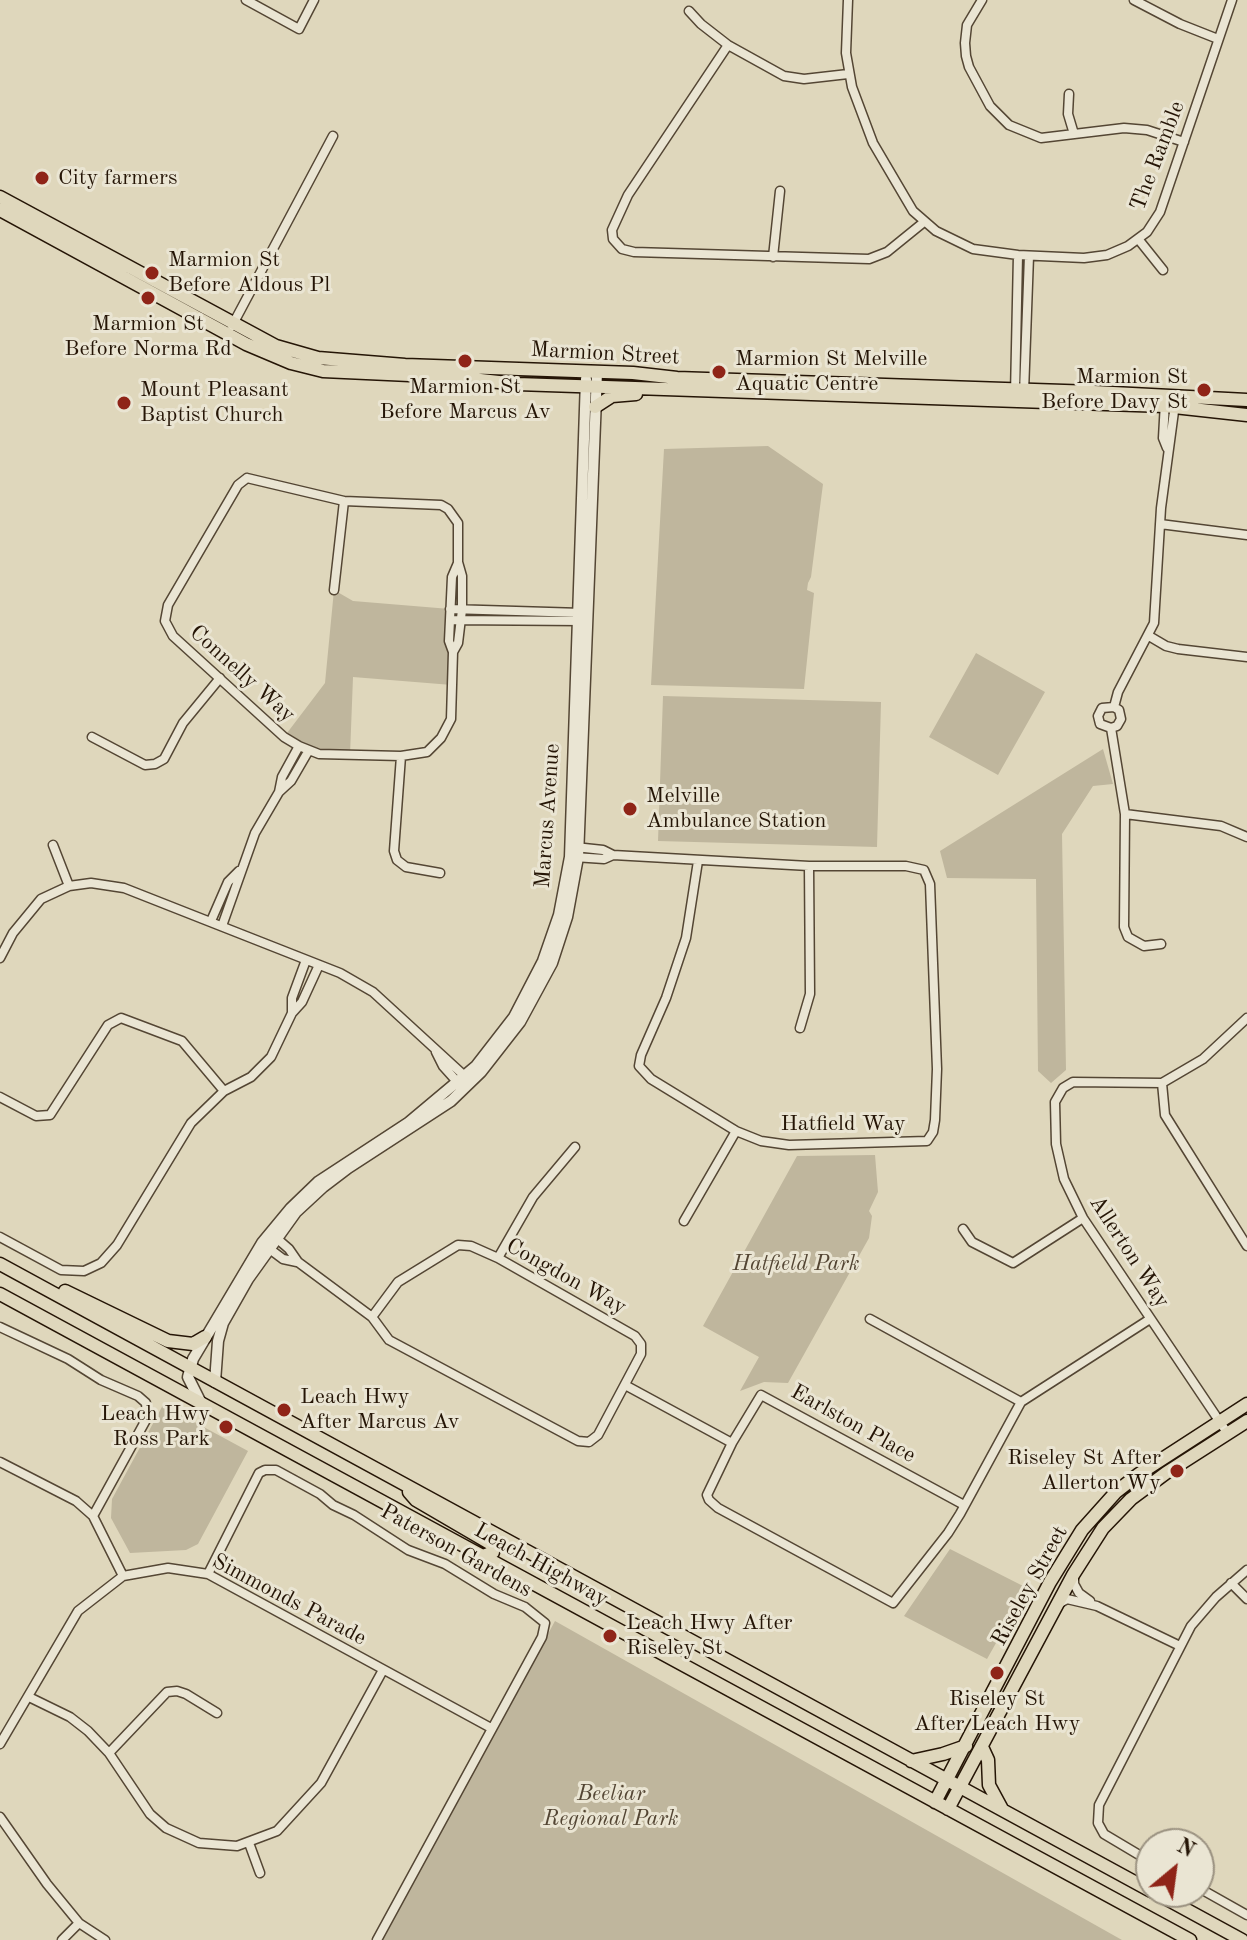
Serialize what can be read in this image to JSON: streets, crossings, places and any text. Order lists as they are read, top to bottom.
{
  "streets": {
    "main road": ["Marmion Street", "Leach Highway", "Riseley Street"],
    "street": [
      "The Ramble",
      "Connelly Way",
      "Marcus Avenue",
      "Hatfield Way",
      "Allerton Way",
      "Congdon Way",
      "Earlston Place",
      "Paterson Gardens",
      "Simmonds Parade"
    ]
  },
  "crossings": [
    ["Marmion Street", "Marcus Avenue"],
    ["Marcus Avenue", "Hatfield Way"],
    ["Marcus Avenue", "Congdon Way"],
    ["Marcus Avenue", "Leach Highway"],
    ["Allerton Way", "Riseley Street"],
    ["Paterson Gardens", "Simmonds Parade"],
    ["Leach Highway", "Riseley Street"]
  ],
  "parks": ["Hatfield Park", "Beeliar Regional Park"],
  "places": [
    "City farmers",
    "Marmion St Before Aldous Pl",
    "Marmion St Before Norma Rd",
    "Marmion St Before Marcus Av",
    "Marmion St Melville Aquatic Centre",
    "Marmion St Before Davy St",
    "Mount Pleasant Baptist Church",
    "Melville Ambulance Station",
    "Leach Hwy After Marcus Av",
    "Leach Hwy Ross Park",
    "Riseley St After Allerton Wy",
    "Leach Hwy After Riseley St",
    "Riseley St After Leach Hwy"
  ],
  "north": "top right"
}
